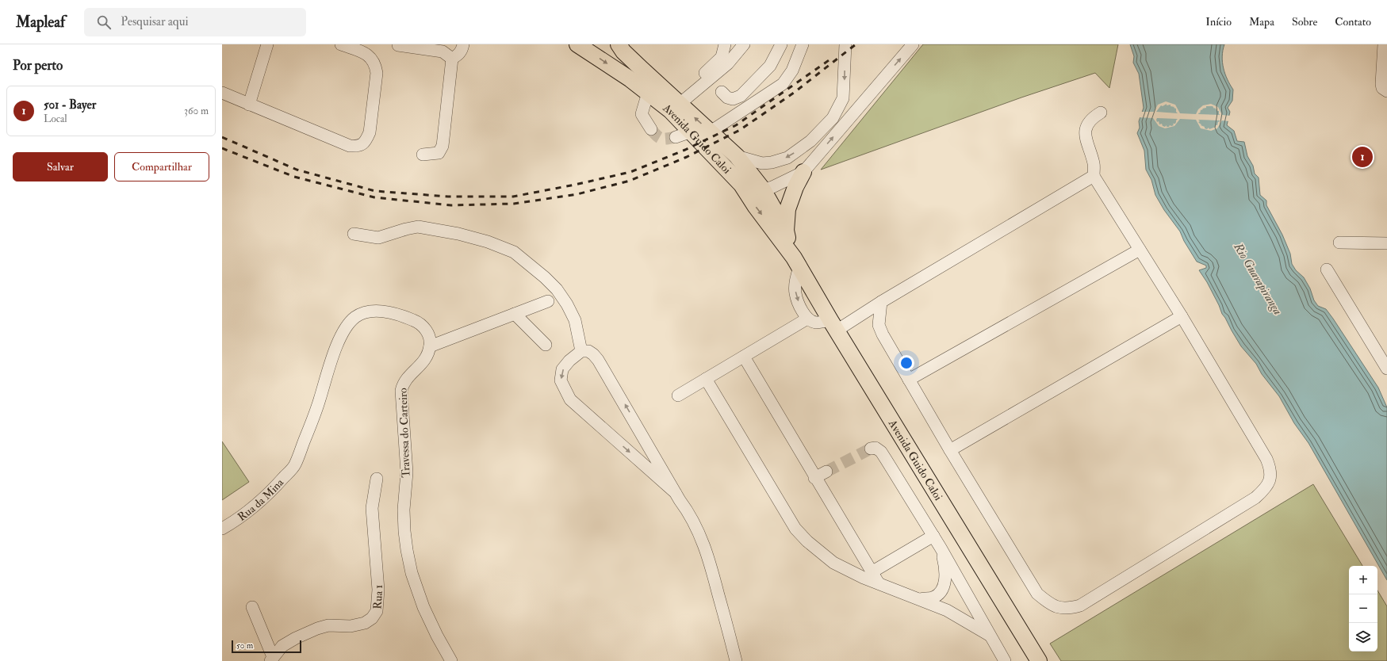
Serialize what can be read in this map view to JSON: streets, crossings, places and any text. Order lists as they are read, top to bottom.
{
  "streets": {
    "main road": ["Avenida Guido Caloi"],
    "street": ["Travessa do Carteiro", "Rua da Mina", "Rua 1"]
  },
  "crossings": [
    ["Travessa do Carteiro", "Rua da Mina"]
  ],
  "water": ["Rio Guarapiranga"],
  "scale_bar": "50 m",
  "page": {
    "header": "Mapleaf",
    "search": "Pesquisar aqui",
    "nav": [
      "Início",
      "Mapa",
      "Sobre",
      "Contato"
    ],
    "heading": "Por perto",
    "list": [
      {
        "mark": "1",
        "name": "501 - Bayer",
        "note": "Local",
        "value": "360 m"
      }
    ],
    "buttons": ["Salvar", "Compartilhar"],
    "pins": "1",
    "map_buttons": ["+", "−"],
    "scale": "50 m"
  }
}
